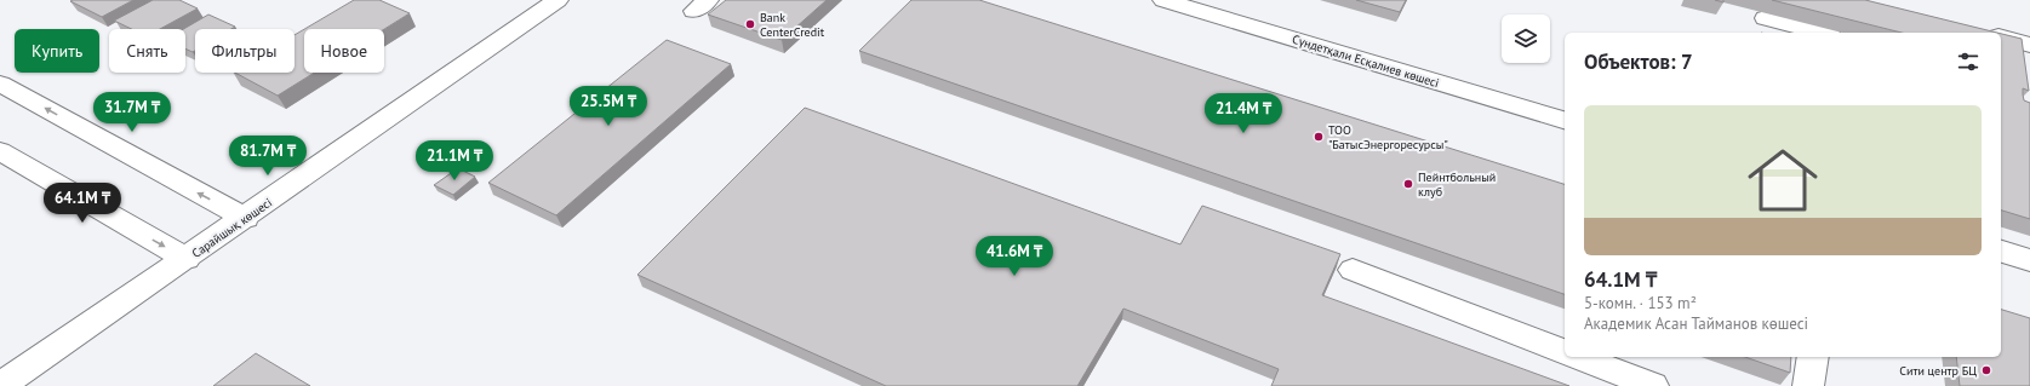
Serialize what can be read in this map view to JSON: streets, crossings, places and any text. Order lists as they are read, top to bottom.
{
  "streets": {
    "street": ["Сүндетқали Есқалиев көшесі", "Сарайшық көшесі"]
  },
  "places": [
    "Bank CenterCredit",
    "ТОО \"БатысЭнергоресурсы\"",
    "Пейнтбольный клуб",
    "Сити центр БЦ"
  ],
  "page": {
    "chip": [
      "Купить",
      "Снять",
      "Фильтры",
      "Новое"
    ],
    "heading": "Объектов: 7",
    "price": [
      "25.5M ₸",
      "31.7M ₸",
      "21.4M ₸",
      "81.7M ₸",
      "21.1M ₸",
      "64.1M ₸",
      "41.6M ₸"
    ],
    "list": [
      {
        "name": "64.1M ₸",
        "note": "5-комн. · 153 m² · Академик Асан Тайманов көшесі"
      }
    ]
  }
}
